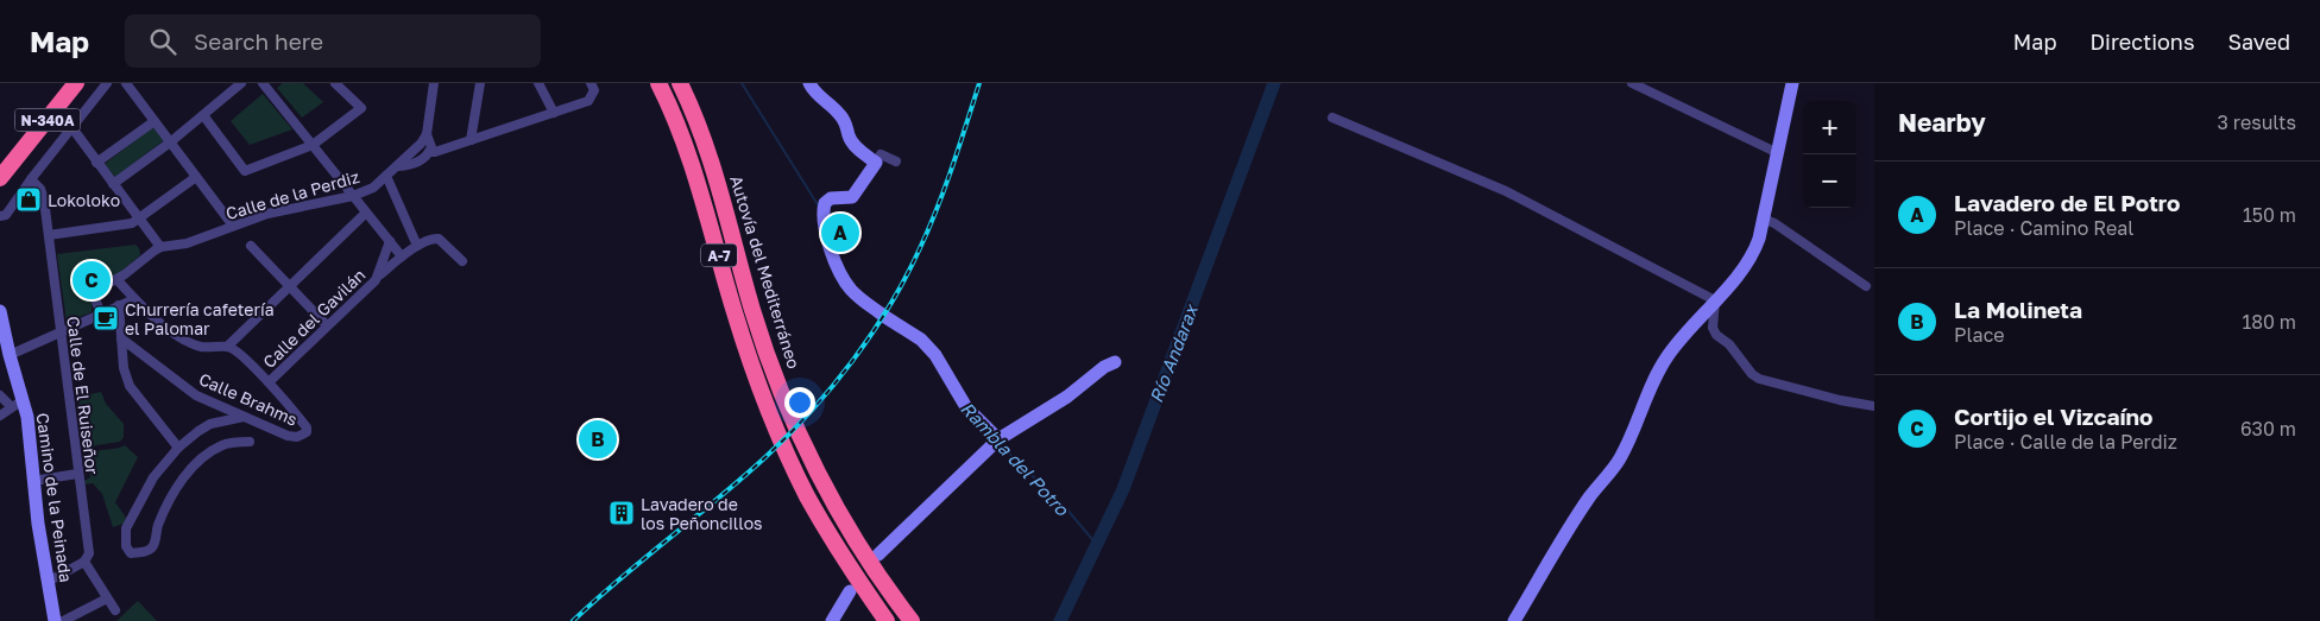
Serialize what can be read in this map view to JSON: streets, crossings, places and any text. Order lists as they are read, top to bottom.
{
  "streets": {
    "highway": ["N-340A", "A-7", "Autovía del Mediterráneo"],
    "street": [
      "Calle de la Perdiz",
      "Calle del Gavilán",
      "Calle de El Ruiseñor",
      "Calle Brahms",
      "Camino de la Peinada"
    ]
  },
  "crossings": [
    ["Calle del Gavilán", "Calle Brahms"]
  ],
  "water": ["Río Andarax", "Rambla del Potro"],
  "places": {
    "shop": ["Lokoloko"],
    "cafe": ["Churrería cafetería el Palomar"],
    "building": ["Lavadero de los Peñoncillos"]
  },
  "page": {
    "header": "Map",
    "search": "Search here",
    "nav": ["Map", "Directions", "Saved"],
    "heading": ["Nearby", "3 results"],
    "map_buttons": ["+", "−"],
    "list": [
      {
        "mark": "A",
        "name": "Lavadero de El Potro",
        "note": "Place · Camino Real",
        "value": "150 m"
      },
      {
        "mark": "B",
        "name": "La Molineta",
        "note": "Place",
        "value": "180 m"
      },
      {
        "mark": "C",
        "name": "Cortijo el Vizcaíno",
        "note": "Place · Calle de la Perdiz",
        "value": "630 m"
      }
    ],
    "pins": ["A", "C", "B"]
  }
}
